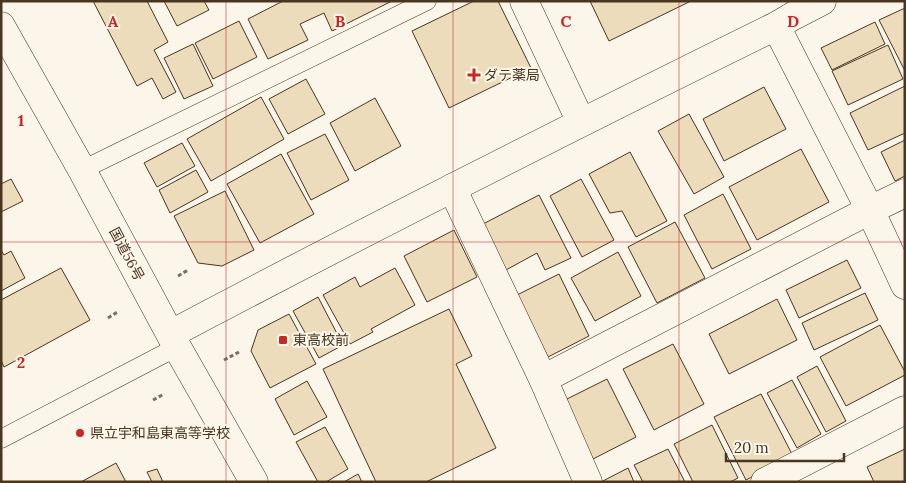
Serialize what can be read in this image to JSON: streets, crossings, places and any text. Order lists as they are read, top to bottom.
{
  "streets": {
    "main road": ["国道56号"]
  },
  "places": {
    "health": ["ダテ薬局"],
    "transit": ["東高校前"],
    "other": ["県立宇和島東高等学校"]
  },
  "scale_bar": "20 m",
  "grid": {
    "columns": [
      "A",
      "B",
      "C",
      "D"
    ],
    "rows": ["1", "2"]
  }
}
